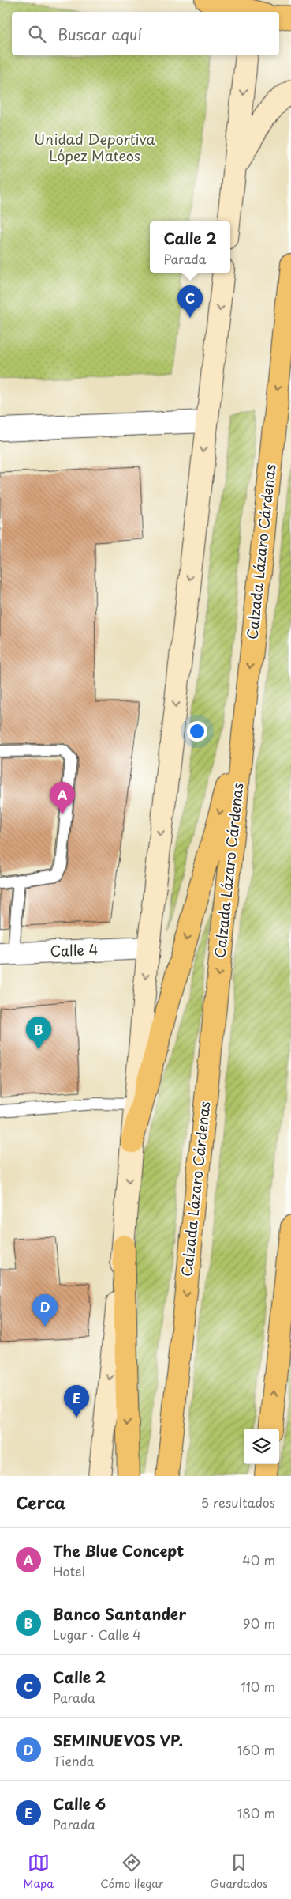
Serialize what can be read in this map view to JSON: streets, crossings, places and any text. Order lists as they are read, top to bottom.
{
  "streets": {
    "main road": ["Calzada Lázaro Cárdenas"],
    "street": ["Calle 4"]
  },
  "parks": ["Unidad Deportiva López Mateos"],
  "page": {
    "search": "Buscar aquí",
    "popup": ["Calle 2", "Parada"],
    "pins": [
      "C",
      "A",
      "B",
      "D",
      "E"
    ],
    "heading": ["Cerca", "5 resultados"],
    "list": [
      {
        "mark": "A",
        "name": "The Blue Concept",
        "note": "Hotel",
        "value": "40 m"
      },
      {
        "mark": "B",
        "name": "Banco Santander",
        "note": "Lugar · Calle 4",
        "value": "90 m"
      },
      {
        "mark": "C",
        "name": "Calle 2",
        "note": "Parada",
        "value": "110 m"
      },
      {
        "mark": "D",
        "name": "SEMINUEVOS VP.",
        "note": "Tienda",
        "value": "160 m"
      },
      {
        "mark": "E",
        "name": "Calle 6",
        "note": "Parada",
        "value": "180 m"
      }
    ],
    "nav": ["Mapa", "Cómo llegar", "Guardados"]
  }
}
